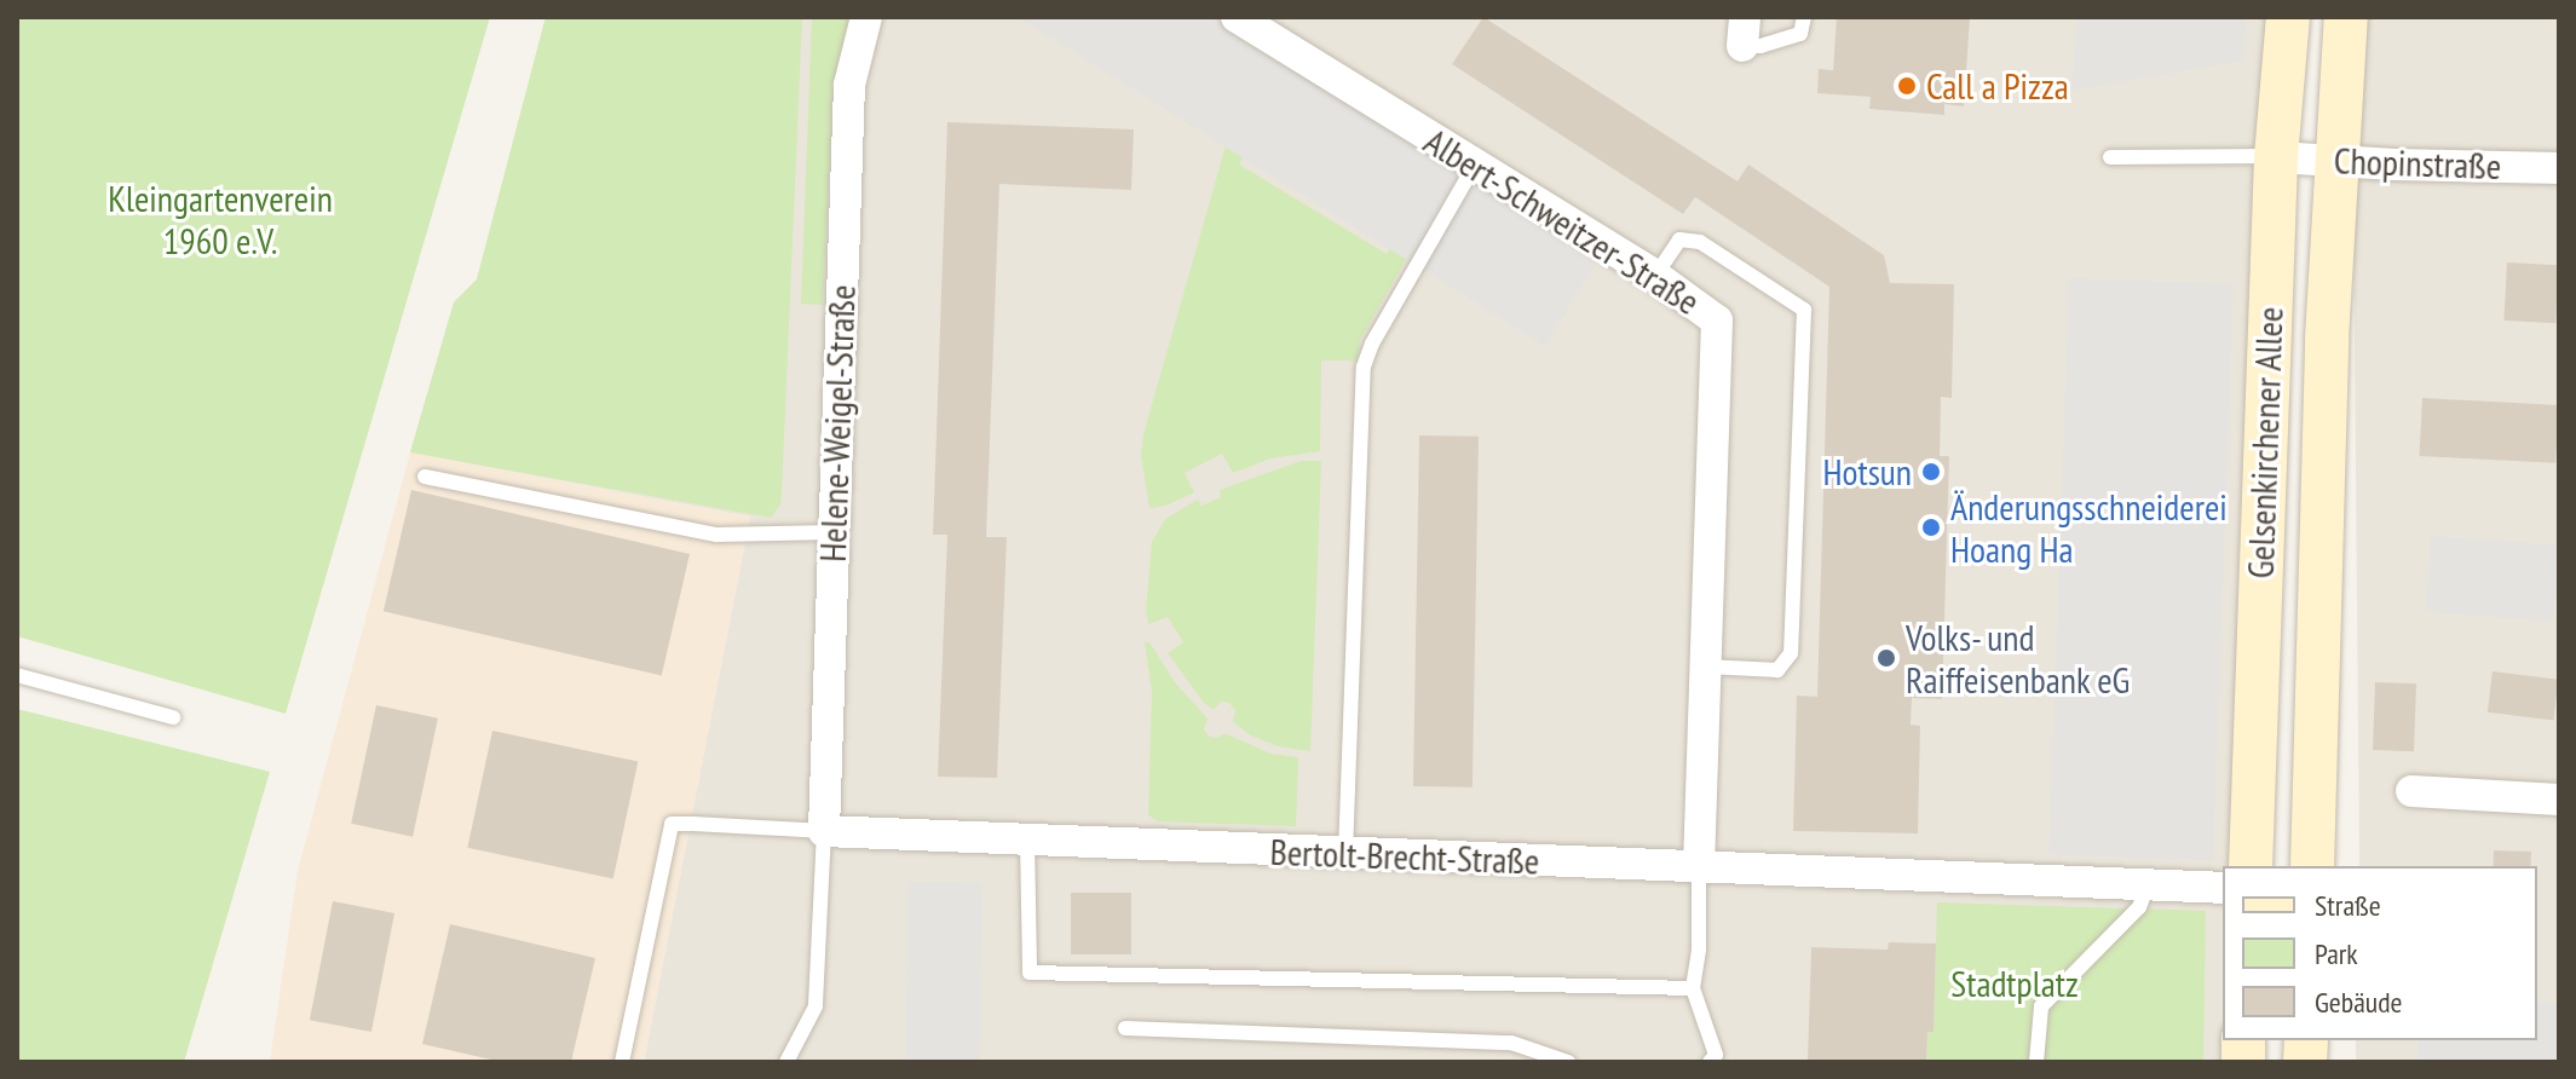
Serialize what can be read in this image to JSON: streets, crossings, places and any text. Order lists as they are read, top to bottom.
{
  "streets": {
    "main road": ["Gelsenkirchener Allee"],
    "street": [
      "Chopinstraße",
      "Albert-Schweitzer-Straße",
      "Helene-Weigel-Straße",
      "Bertolt-Brecht-Straße"
    ]
  },
  "crossings": [
    ["Chopinstraße", "Gelsenkirchener Allee"],
    ["Albert-Schweitzer-Straße", "Bertolt-Brecht-Straße"],
    ["Helene-Weigel-Straße", "Bertolt-Brecht-Straße"]
  ],
  "parks": ["Kleingartenverein 1960 e.V.", "Stadtplatz"],
  "places": [
    "Call a Pizza",
    "Hotsun",
    "Änderungsschneiderei Hoang Ha",
    "Volks- und Raiffeisenbank eG"
  ],
  "legend": ["Straße", "Park", "Gebäude"]
}
